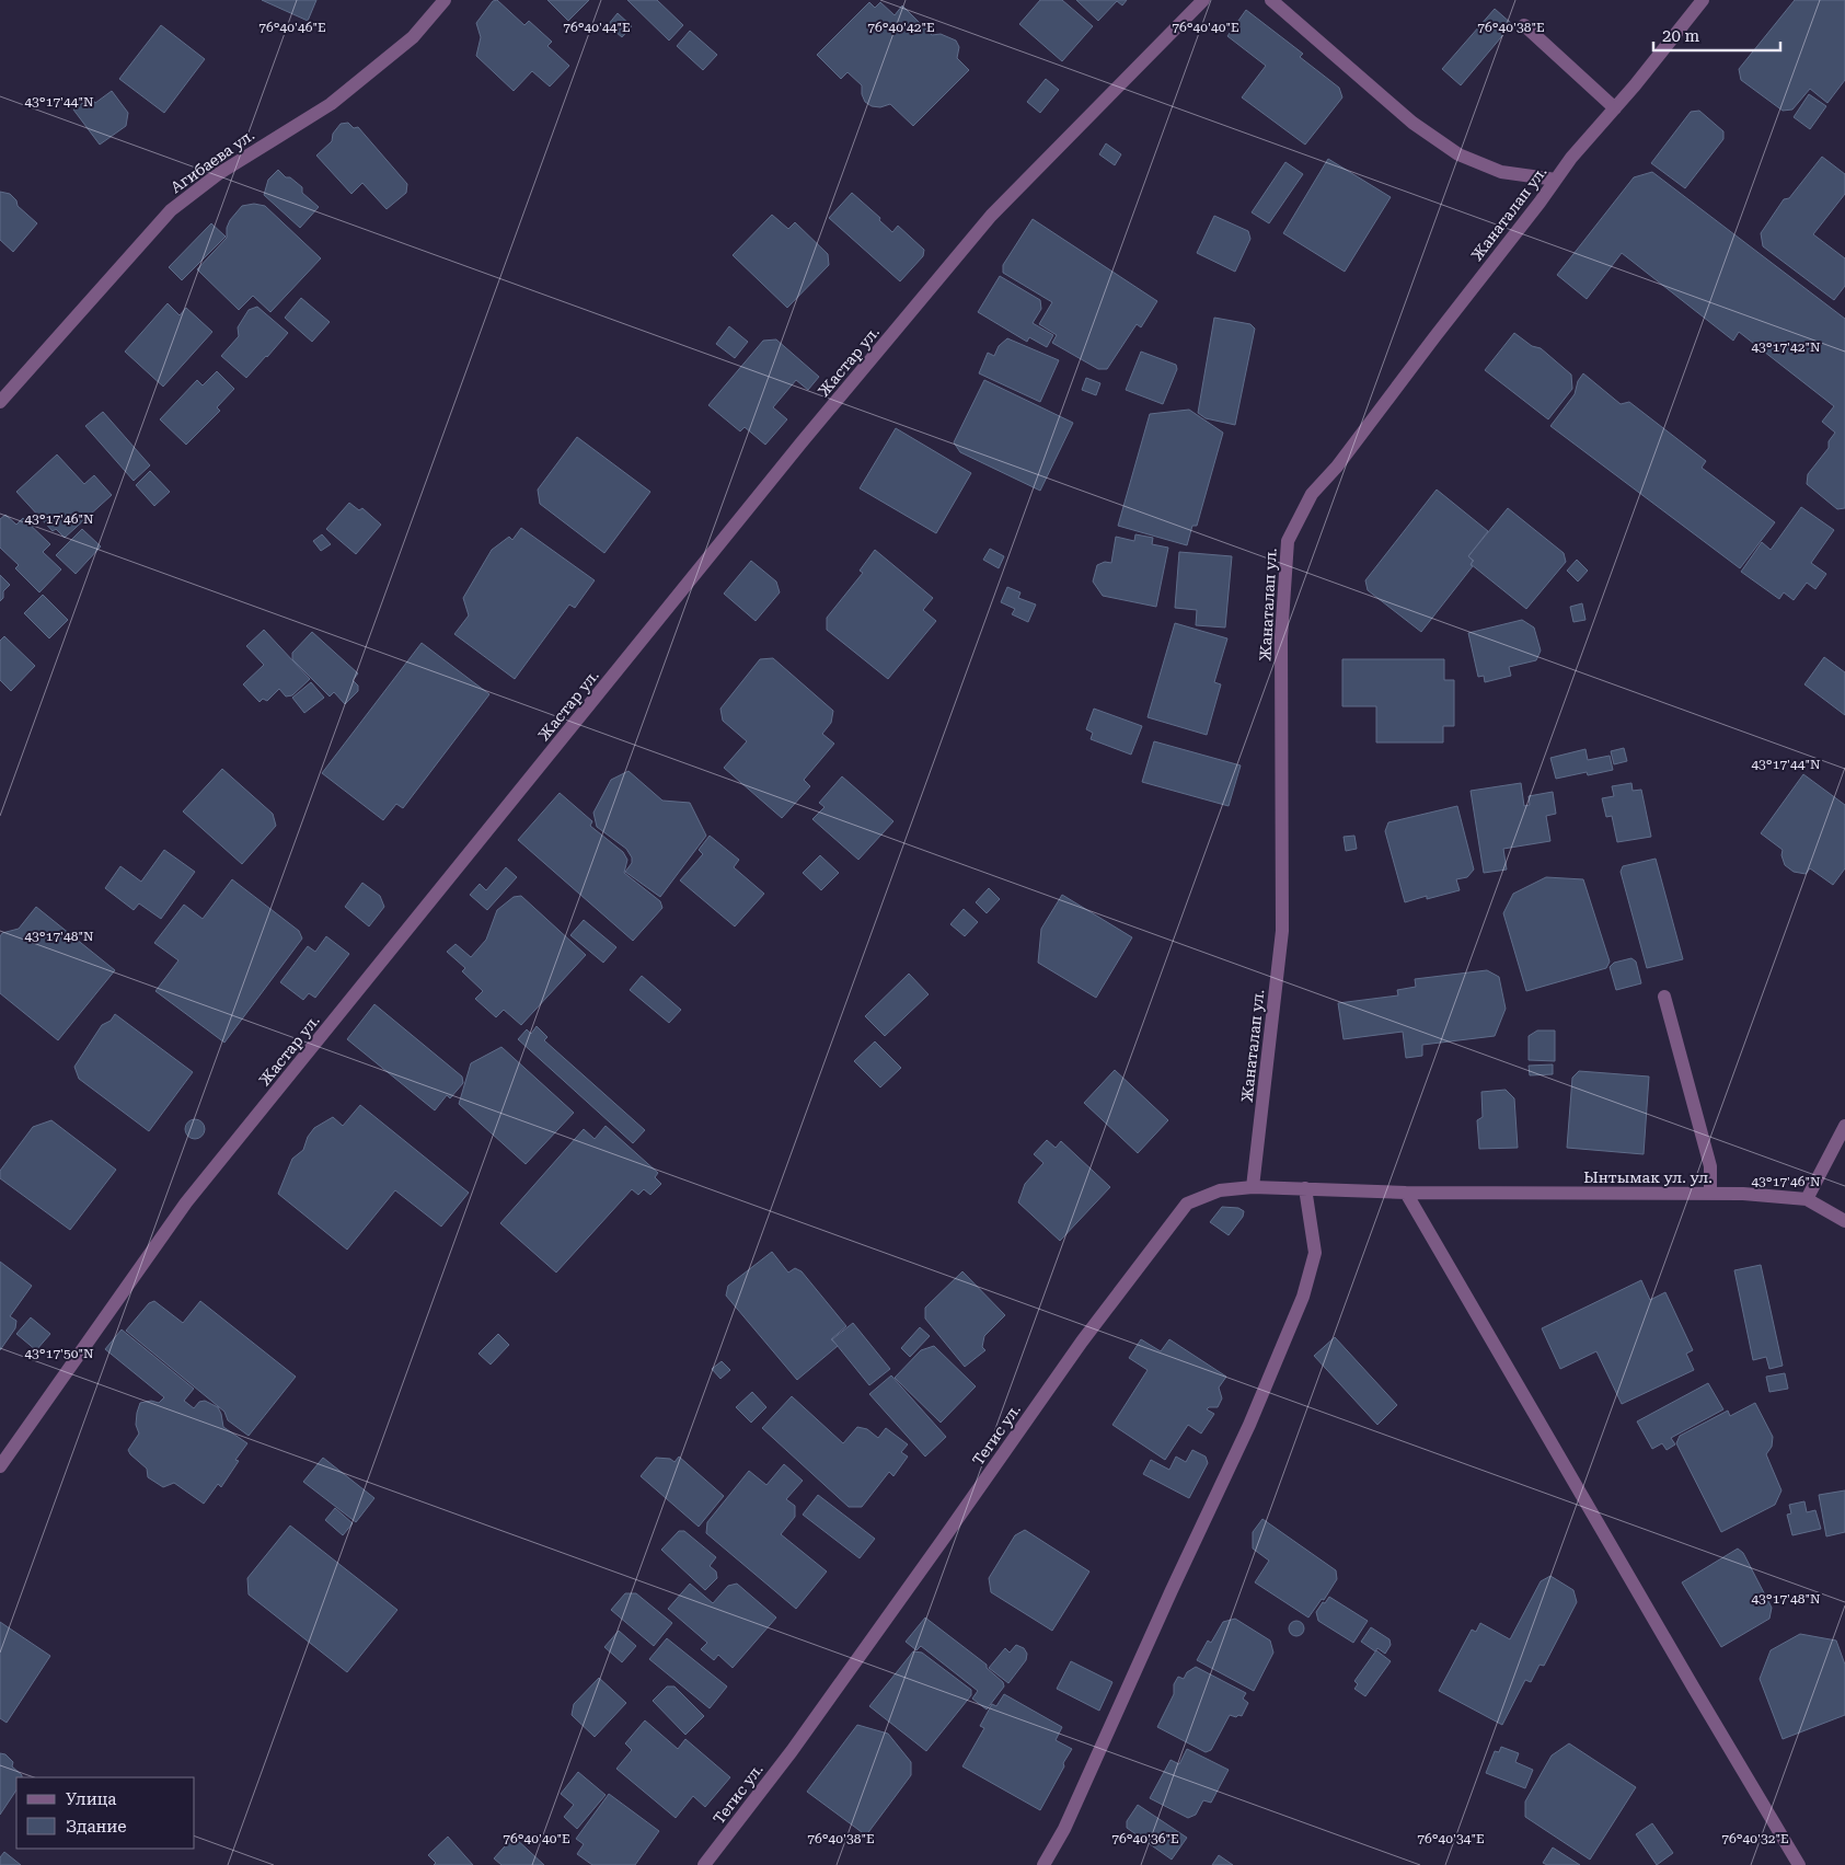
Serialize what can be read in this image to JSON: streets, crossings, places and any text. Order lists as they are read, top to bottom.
{
  "streets": {
    "street": [
      "Агибаева ул.",
      "Жанаталап ул.",
      "Жастар ул.",
      "Ынтымак ул. ул.",
      "Тегис ул."
    ]
  },
  "crossings": [
    ["Жанаталап ул.", "Тегис ул."],
    ["Ынтымак ул. ул.", "Тегис ул."]
  ],
  "legend": ["Улица", "Здание"],
  "scale_bar": "20 m",
  "coordinates": [
    "76°40'46\"E",
    "76°40'44\"E",
    "76°40'42\"E",
    "76°40'40\"E",
    "76°40'38\"E",
    "43°17'44\"N",
    "43°17'42\"N",
    "43°17'46\"N",
    "43°17'48\"N",
    "43°17'50\"N",
    "76°40'36\"E",
    "76°40'34\"E",
    "76°40'32\"E"
  ]
}
